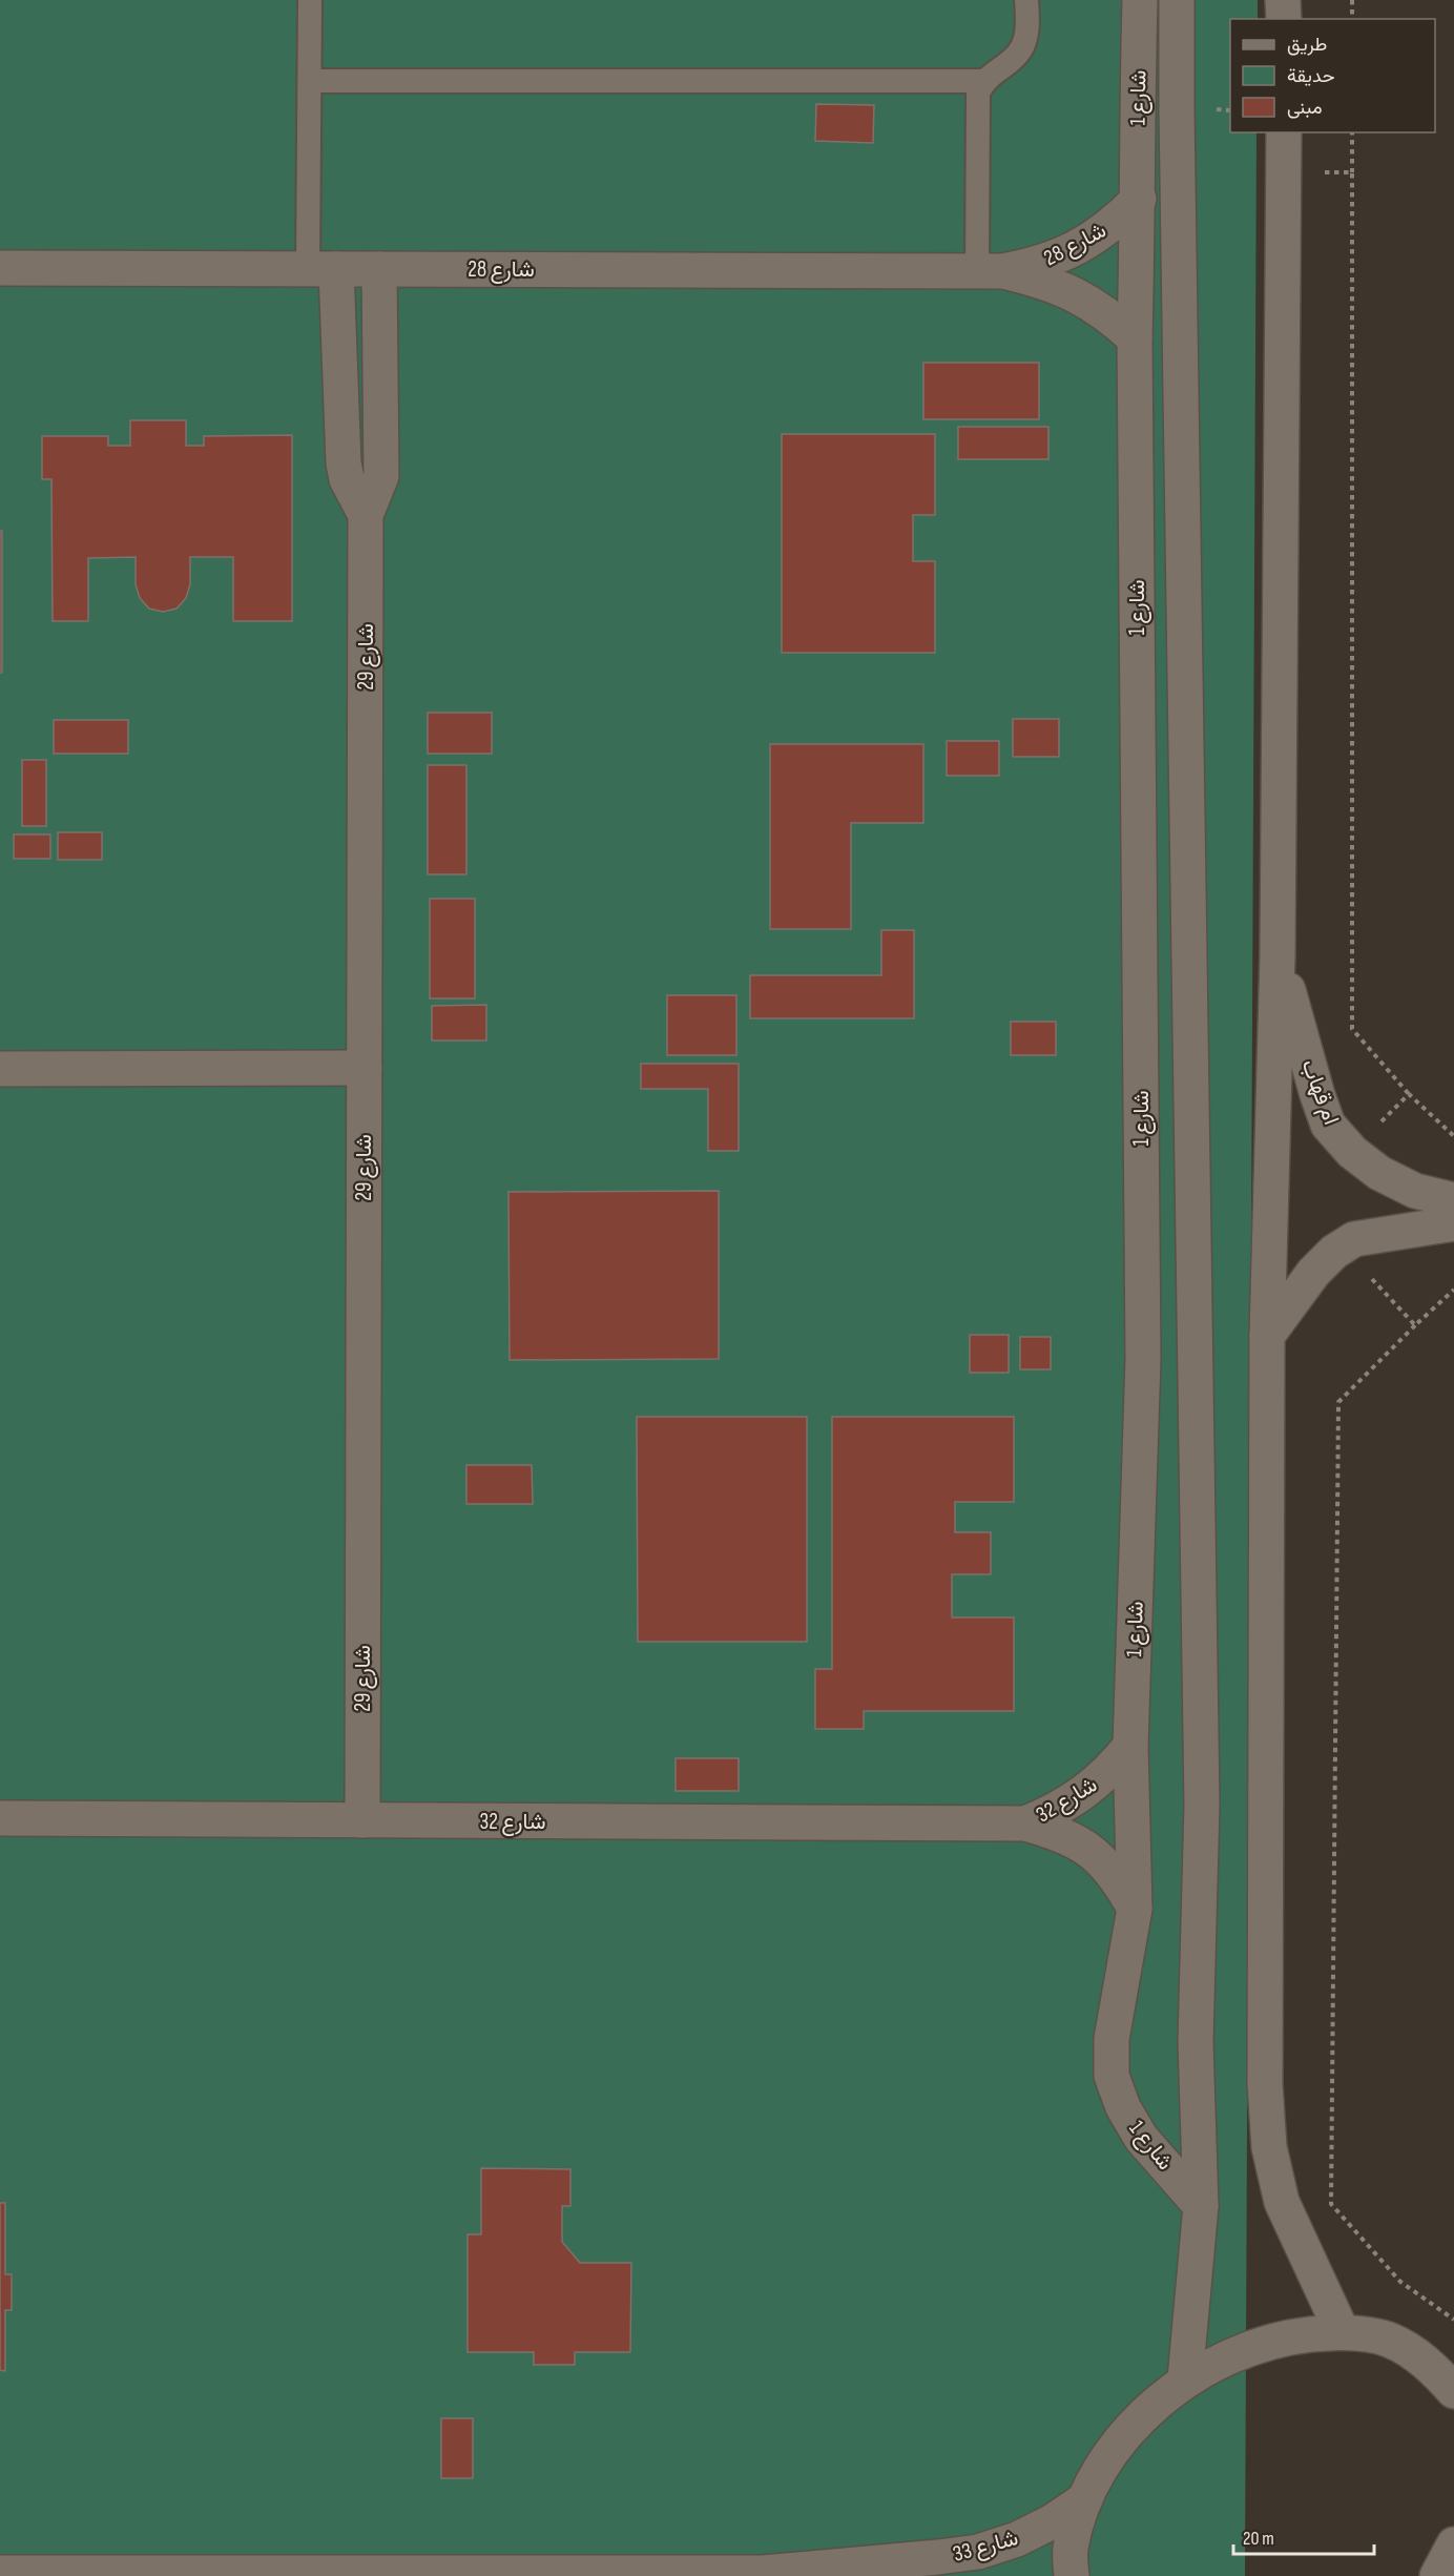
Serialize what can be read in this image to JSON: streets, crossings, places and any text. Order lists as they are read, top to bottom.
{
  "streets": {
    "street": [
      "شارع 1",
      "شارع 28",
      "شارع 29",
      "ام قهاب",
      "شارع 32",
      "شارع 33"
    ]
  },
  "crossings": [
    ["شارع 1", "شارع 28"],
    ["شارع 1", "شارع 32"],
    ["شارع 28", "شارع 29"],
    ["شارع 29", "شارع 32"]
  ],
  "legend": ["طريق", "حديقة", "مبنى"],
  "scale_bar": "20 m"
}
